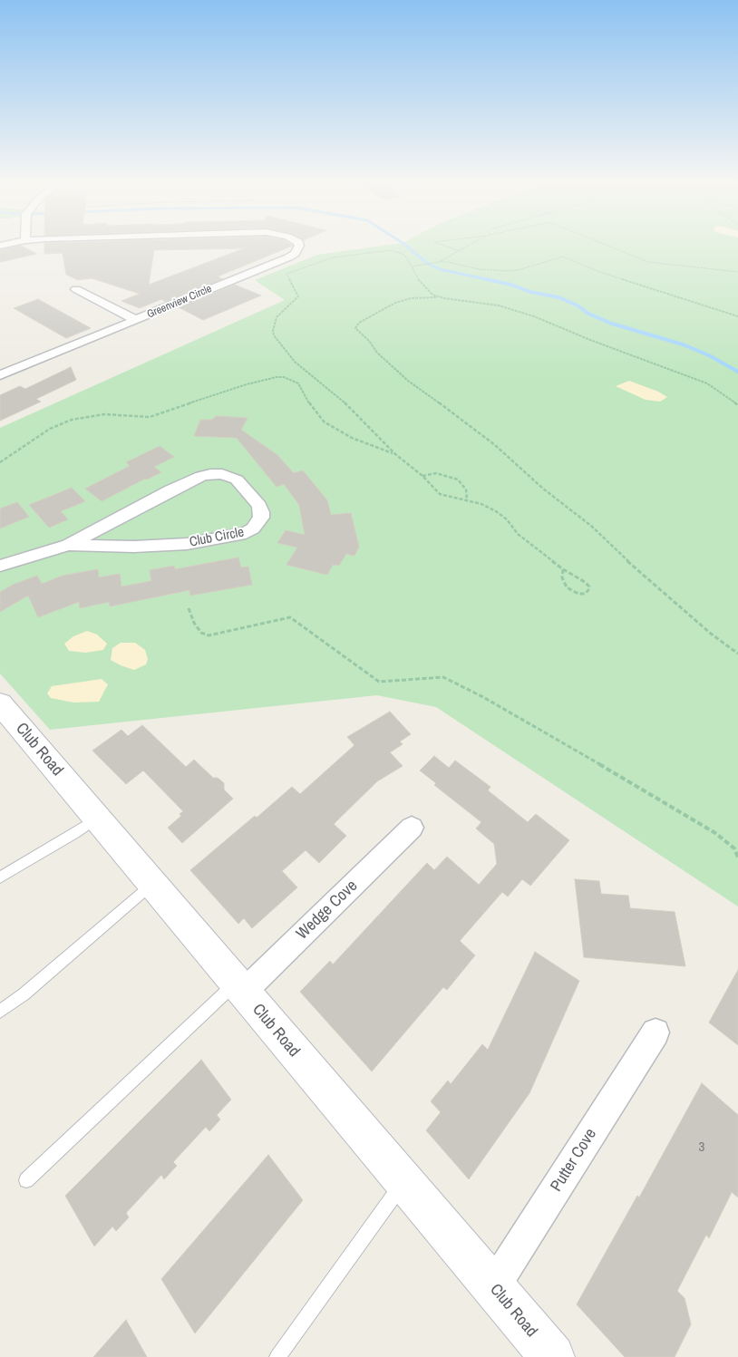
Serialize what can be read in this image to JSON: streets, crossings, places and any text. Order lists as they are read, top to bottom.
{
  "streets": {
    "street": [
      "Greenview Circle",
      "Club Circle",
      "Club Road",
      "Wedge Cove",
      "Putter Cove"
    ]
  },
  "crossings": [
    ["Club Road", "Wedge Cove"],
    ["Club Road", "Putter Cove"]
  ],
  "house_numbers": ["3"]
}
